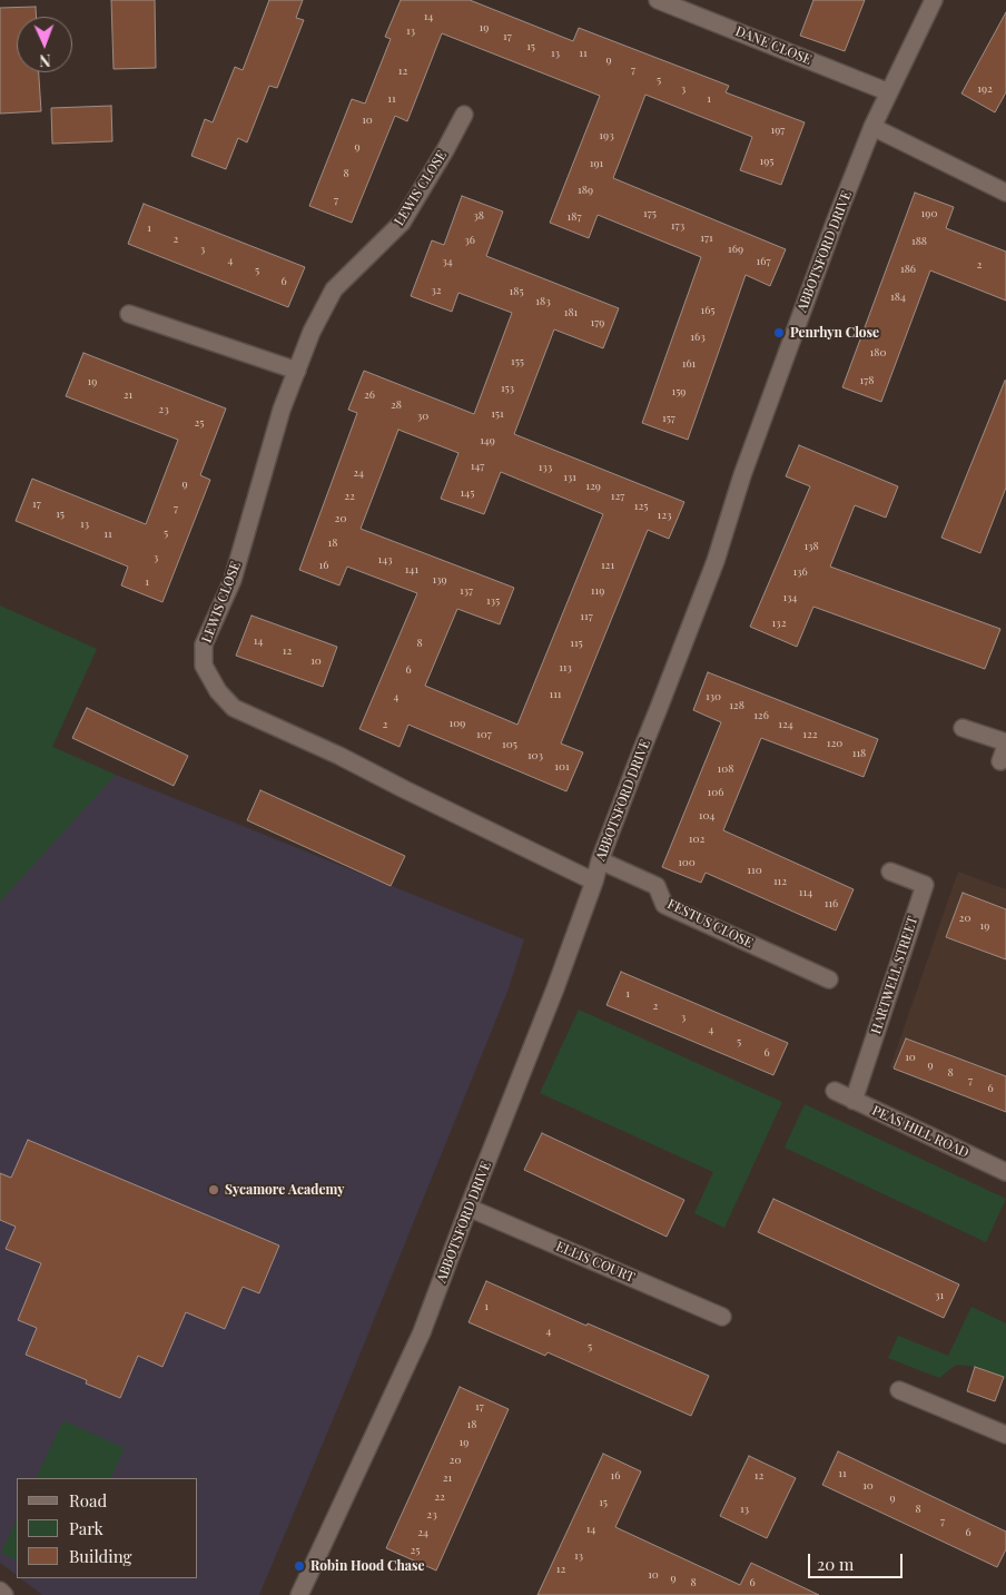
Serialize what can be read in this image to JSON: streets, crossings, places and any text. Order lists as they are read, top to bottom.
{
  "streets": {
    "street": [
      "DANE CLOSE",
      "LEWIS CLOSE",
      "ABBOTSFORD DRIVE",
      "FESTUS CLOSE",
      "HARTWELL STREET",
      "PEAS HILL ROAD",
      "ELLIS COURT"
    ]
  },
  "crossings": [
    ["DANE CLOSE", "ABBOTSFORD DRIVE"],
    ["LEWIS CLOSE", "ABBOTSFORD DRIVE"],
    ["ABBOTSFORD DRIVE", "FESTUS CLOSE"],
    ["ABBOTSFORD DRIVE", "ELLIS COURT"],
    ["HARTWELL STREET", "PEAS HILL ROAD"]
  ],
  "places": ["Penrhyn Close", "Sycamore Academy", "Robin Hood Chase"],
  "house_numbers": [
    "14",
    "19",
    "13",
    "17",
    "15",
    "13",
    "11",
    "9",
    "7",
    "12",
    "5",
    "3",
    "192",
    "11",
    "1",
    "10",
    "197",
    "193",
    "9",
    "195",
    "191",
    "8",
    "189",
    "7",
    "175",
    "190",
    "38",
    "187",
    "173",
    "1",
    "171",
    "2",
    "36",
    "188",
    "3",
    "169",
    "4",
    "34",
    "167",
    "2",
    "186",
    "5",
    "6",
    "32",
    "185",
    "184",
    "183",
    "165",
    "181",
    "179",
    "163",
    "180",
    "155",
    "161",
    "178",
    "19",
    "153",
    "159",
    "21",
    "26",
    "28",
    "23",
    "151",
    "30",
    "157",
    "25",
    "149",
    "147",
    "133",
    "24",
    "131",
    "9",
    "129",
    "145",
    "22",
    "127",
    "17",
    "125",
    "7",
    "15",
    "123",
    "20",
    "13",
    "5",
    "11",
    "18",
    "138",
    "3",
    "143",
    "16",
    "121",
    "141",
    "136",
    "139",
    "1",
    "137",
    "119",
    "134",
    "135",
    "117",
    "132",
    "14",
    "8",
    "115",
    "12",
    "10",
    "113",
    "6",
    "111",
    "4",
    "130",
    "128",
    "126",
    "109",
    "2",
    "124",
    "107",
    "122",
    "120",
    "105",
    "118",
    "103",
    "101",
    "108",
    "106",
    "104",
    "102",
    "100",
    "110",
    "112",
    "114",
    "116",
    "20",
    "19",
    "1",
    "2",
    "3",
    "4",
    "5",
    "6",
    "10",
    "9",
    "8",
    "7",
    "6",
    "31",
    "1",
    "4",
    "5",
    "17",
    "18",
    "19",
    "20",
    "11",
    "16",
    "12",
    "21",
    "10",
    "22",
    "9",
    "15",
    "13",
    "8",
    "23",
    "7",
    "14",
    "24",
    "6",
    "25",
    "13",
    "12",
    "10",
    "9",
    "8",
    "6"
  ],
  "legend": ["Road", "Park", "Building"],
  "scale_bar": "20 m",
  "north": "bottom"
}
